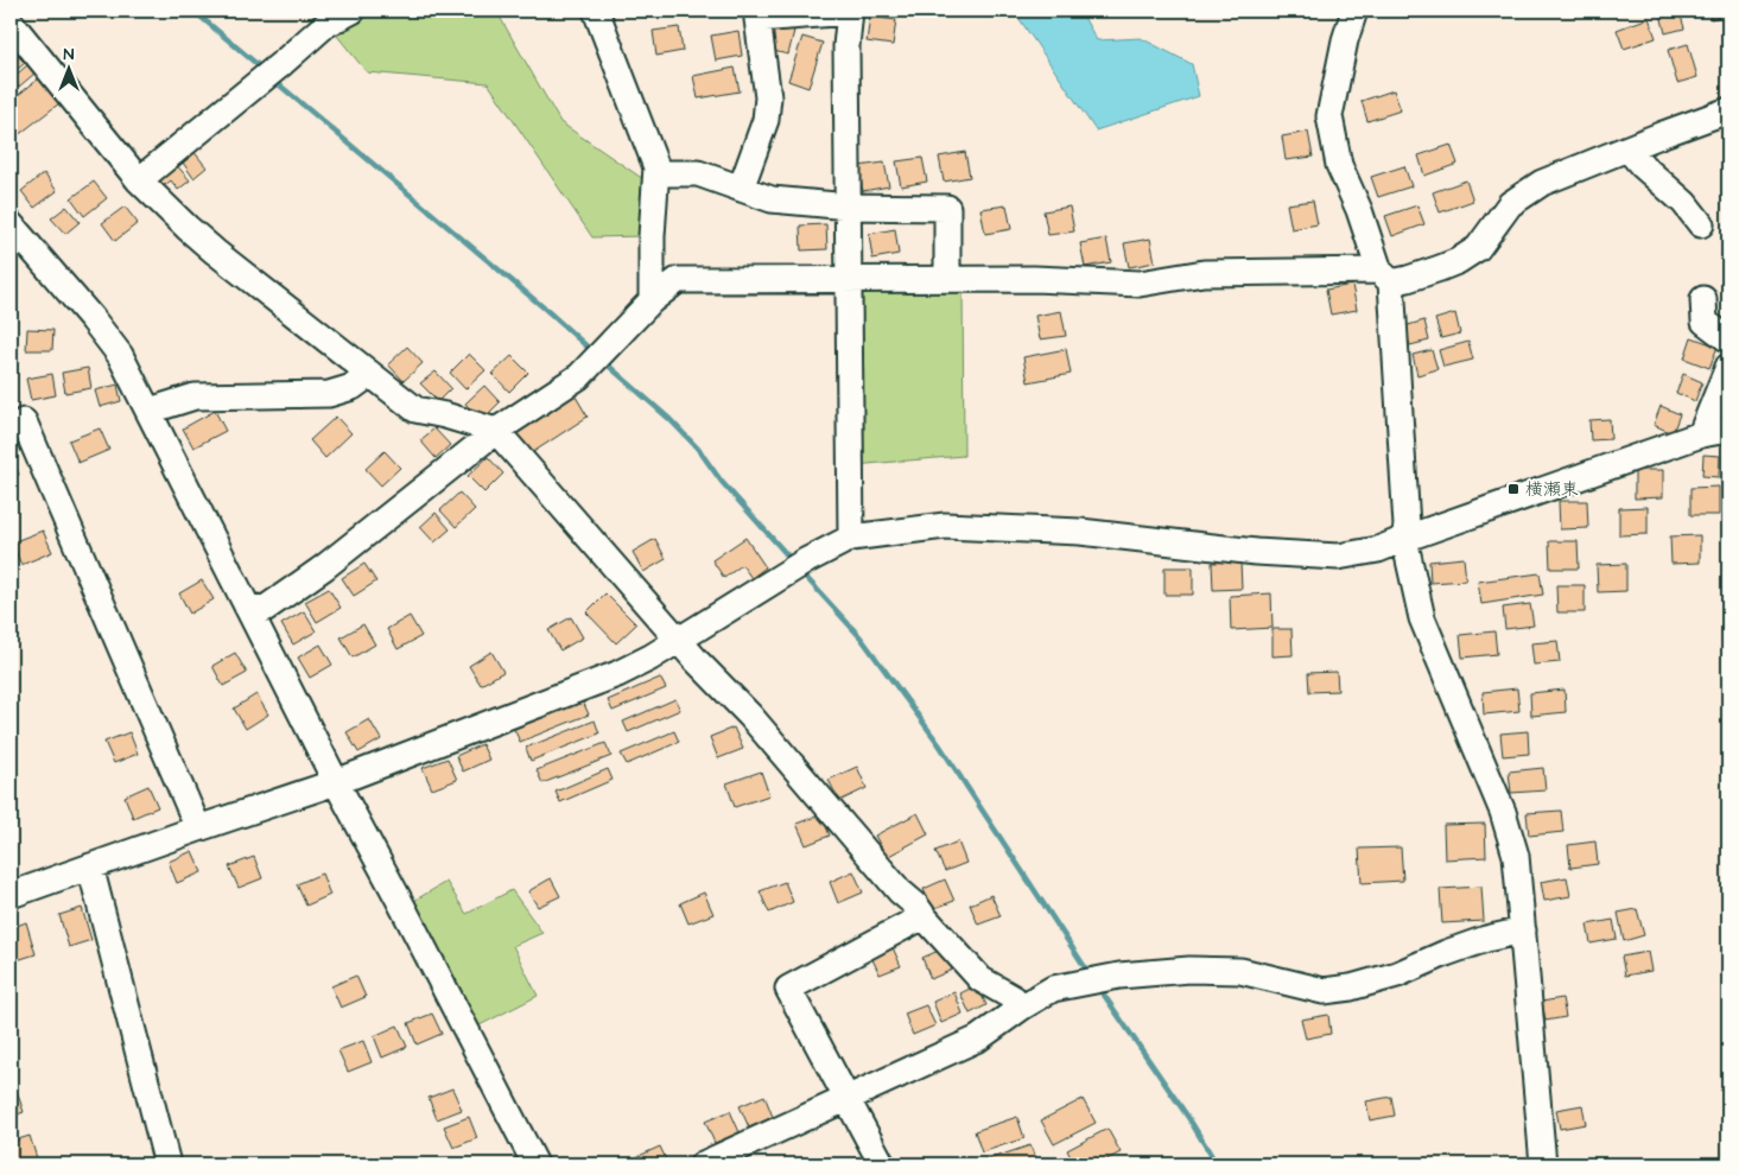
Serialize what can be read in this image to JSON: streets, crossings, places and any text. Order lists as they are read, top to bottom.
{
  "places": {
    "transit": ["横瀬東"]
  },
  "north": "top"
}
